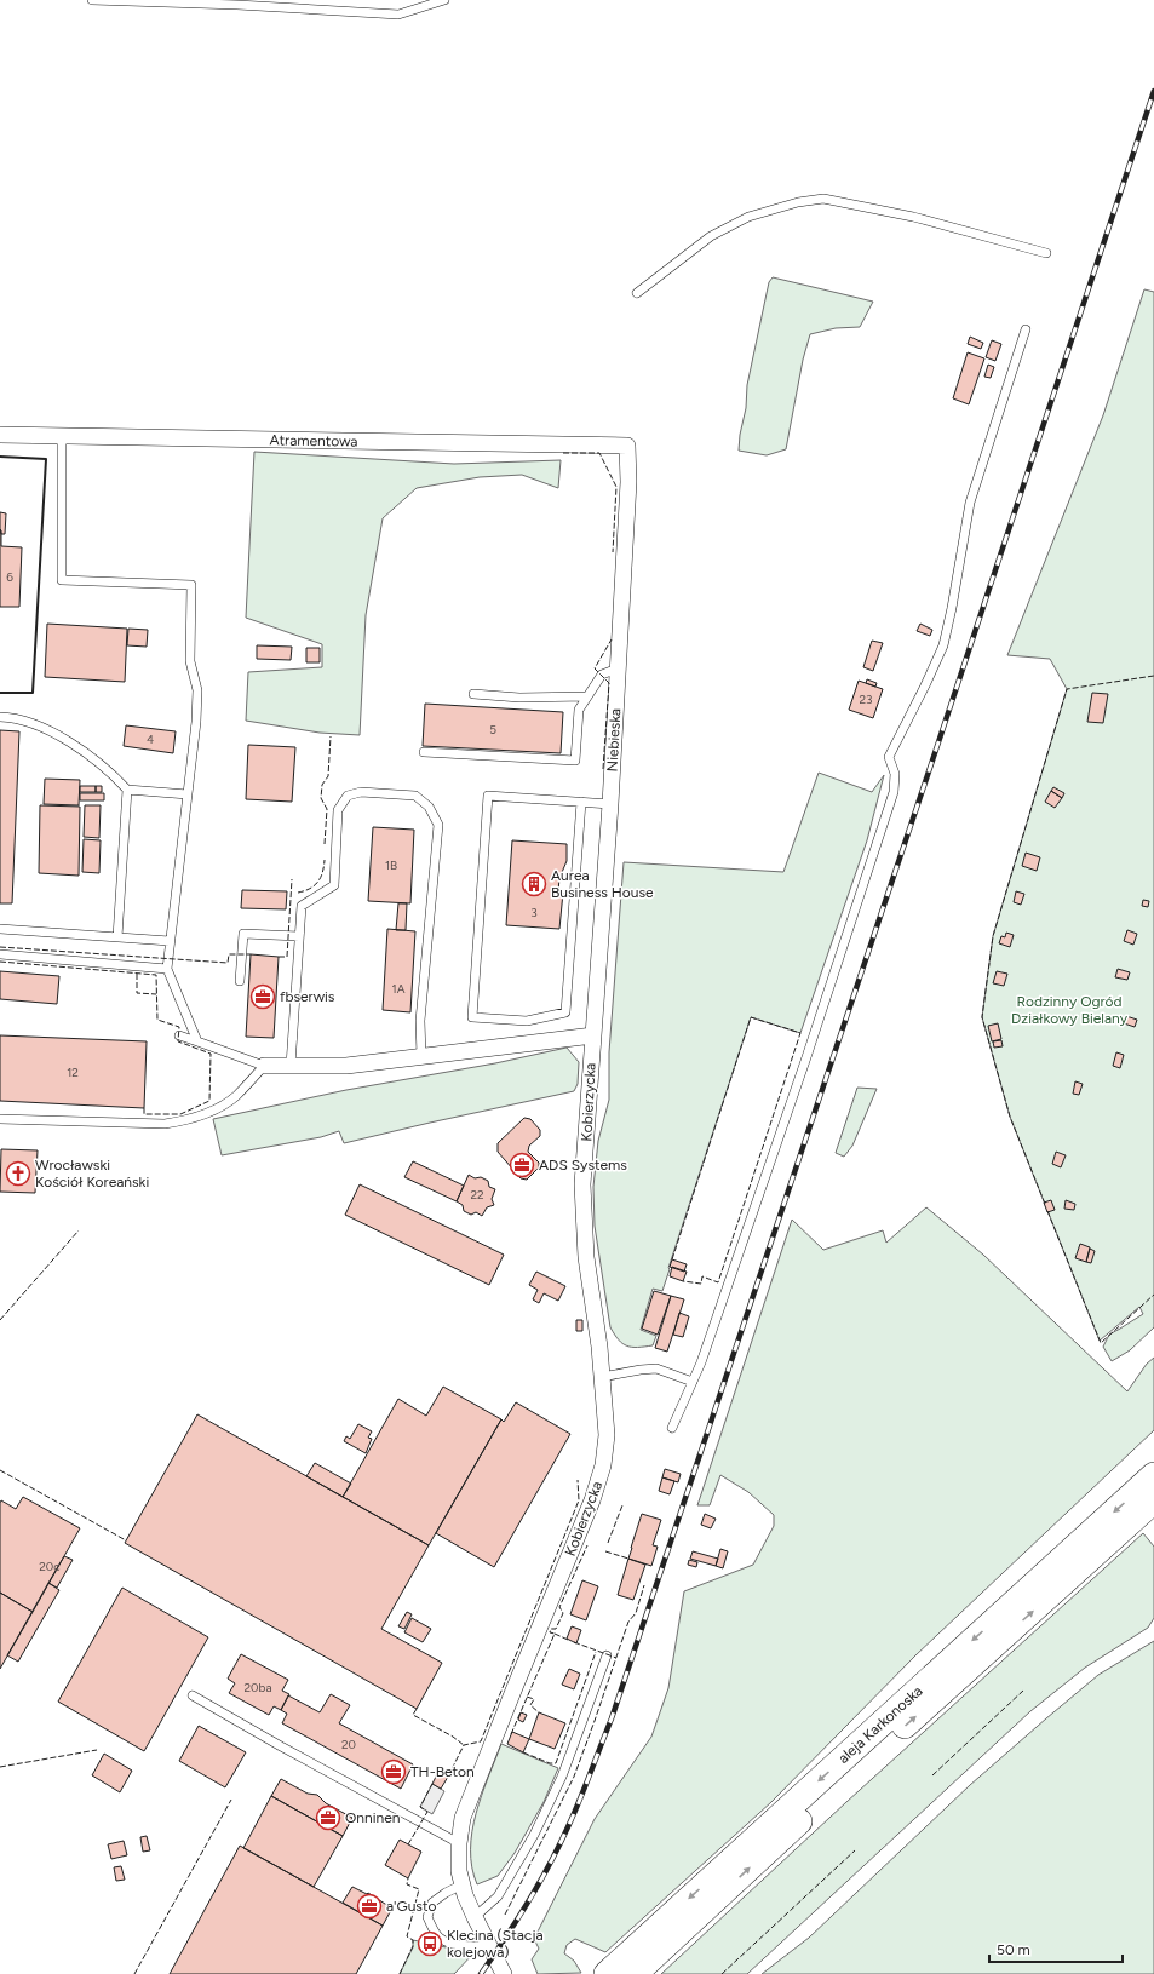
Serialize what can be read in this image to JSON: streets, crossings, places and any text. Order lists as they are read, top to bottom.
{
  "streets": {
    "main road": ["aleja Karkonoska"],
    "street": ["Atramentowa", "Niebieska", "Kobierzycka"]
  },
  "crossings": [
    ["Atramentowa", "Niebieska"],
    ["Niebieska", "Kobierzycka"]
  ],
  "parks": ["Rodzinny Ogród Działkowy Bielany"],
  "places": {
    "building": ["Aurea Business House"],
    "office": [
      "fbserwis",
      "ADS Systems",
      "TH-Beton",
      "Onninen",
      "a'Gusto"
    ],
    "church": ["Wrocławski Kościół Koreański"],
    "bus stop": ["Klecina (Stacja kolejowa)"]
  },
  "house_numbers": [
    "6",
    "23",
    "5",
    "4",
    "1B",
    "3",
    "1A",
    "12",
    "22",
    "20c",
    "20ba",
    "20"
  ],
  "scale_bar": "50 m"
}
